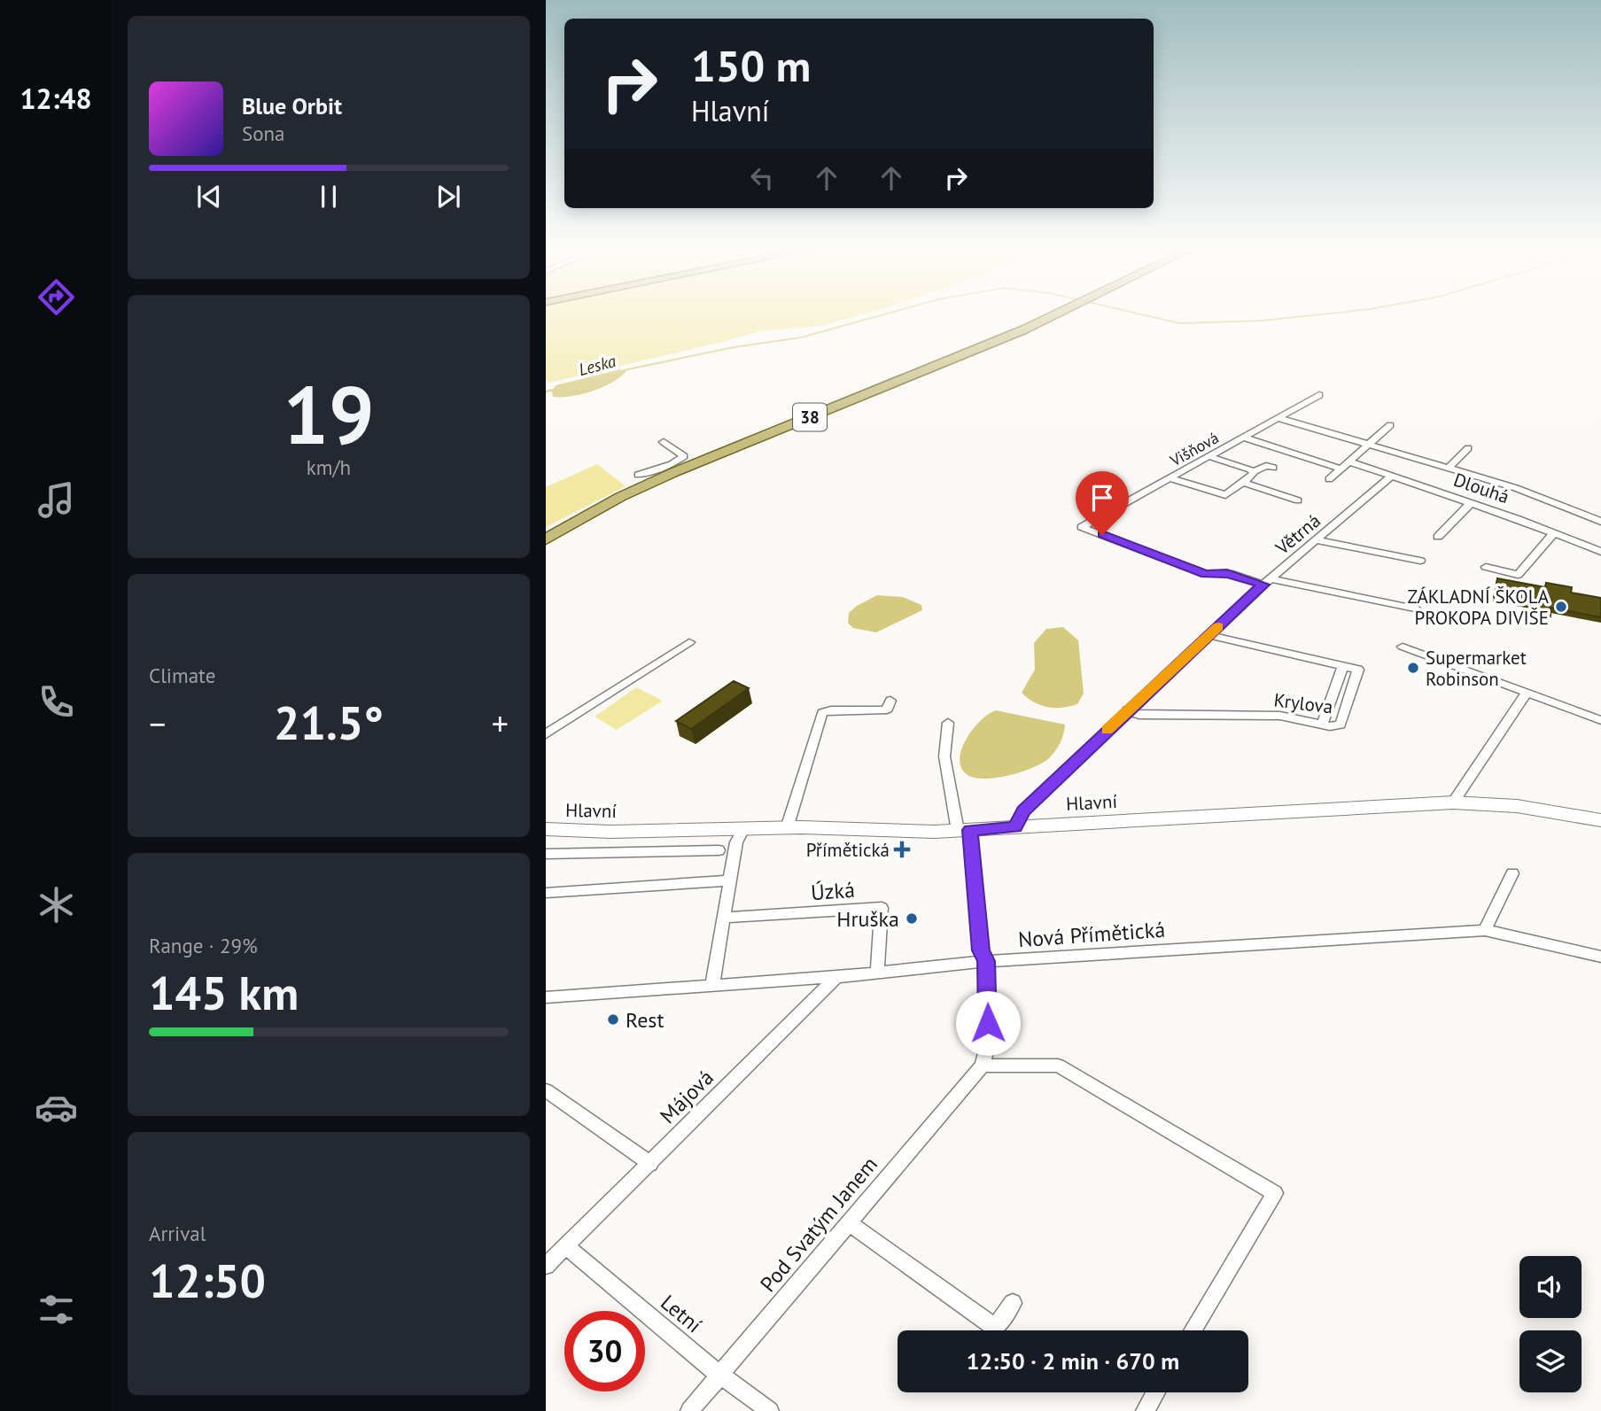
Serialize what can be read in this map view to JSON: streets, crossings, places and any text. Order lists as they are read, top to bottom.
{
  "streets": {
    "main road": ["38", "Hlavní"],
    "street": [
      "Višňová",
      "Dlouhá",
      "Větrná",
      "Krylova",
      "Úzká",
      "Nová Přímětická",
      "Májová",
      "Pod Svatým Janem",
      "Letní"
    ]
  },
  "crossings": [
    ["Višňová", "Větrná"],
    ["Dlouhá", "Větrná"],
    ["Větrná", "Krylova"],
    ["Větrná", "Hlavní"],
    ["Úzká", "Nová Přímětická"],
    ["Nová Přímětická", "Májová"],
    ["Májová", "Letní"],
    ["Pod Svatým Janem", "Letní"]
  ],
  "water": ["Leska"],
  "places": {
    "other": [
      "ZÁKLADNÍ ŠKOLA PROKOPA DIVIŠE",
      "Supermarket Robinson",
      "Hruška",
      "Rest"
    ],
    "health": ["Přímětická"]
  },
  "page": {
    "tabs": "12:48",
    "turn": ["150 m", "Hlavní"],
    "song": ["Blue Orbit", "Sona"],
    "tile": [
      ["19", "km/h"],
      "Climate",
      ["Range · 29%", "145 km"],
      ["Arrival", "12:50"]
    ],
    "heat": ["−", "21.5°", "+"],
    "limit": "30",
    "trip": "12:50 · 2 min · 670 m"
  }
}
